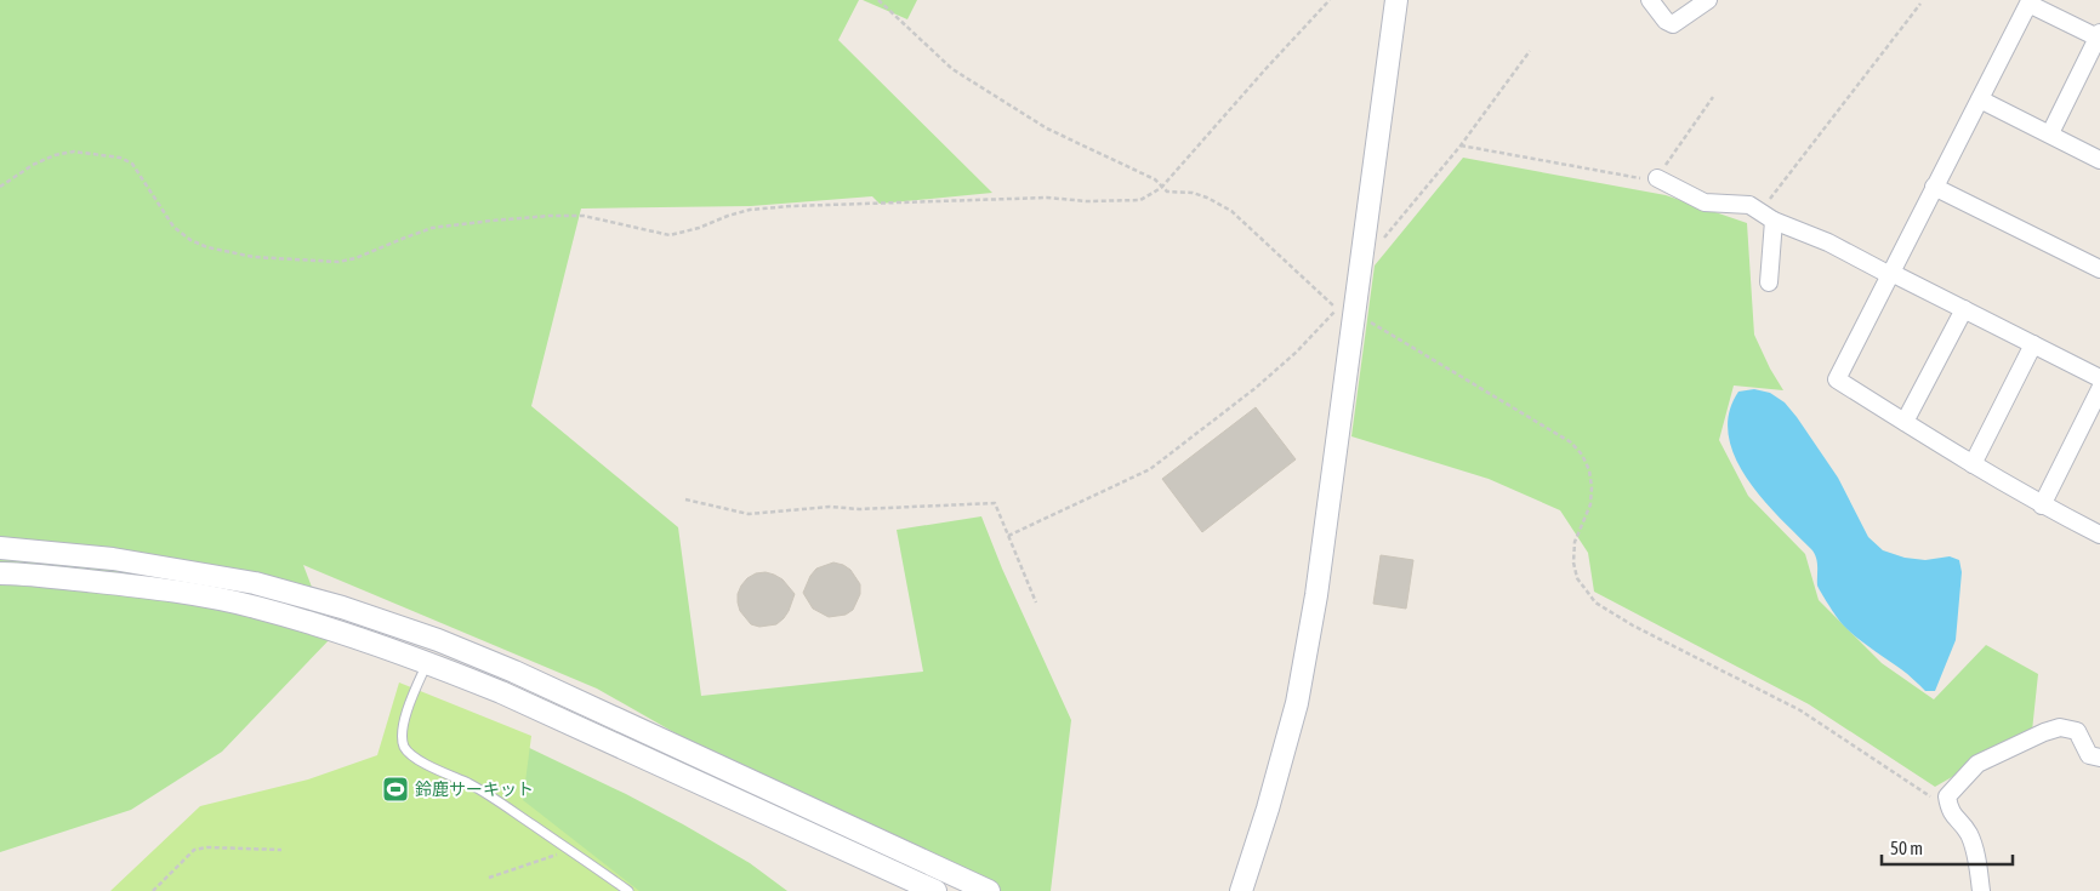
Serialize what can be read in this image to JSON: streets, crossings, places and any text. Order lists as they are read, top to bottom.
{
  "places": {
    "sports": ["鈴鹿サーキット"]
  },
  "scale_bar": "50 m"
}
